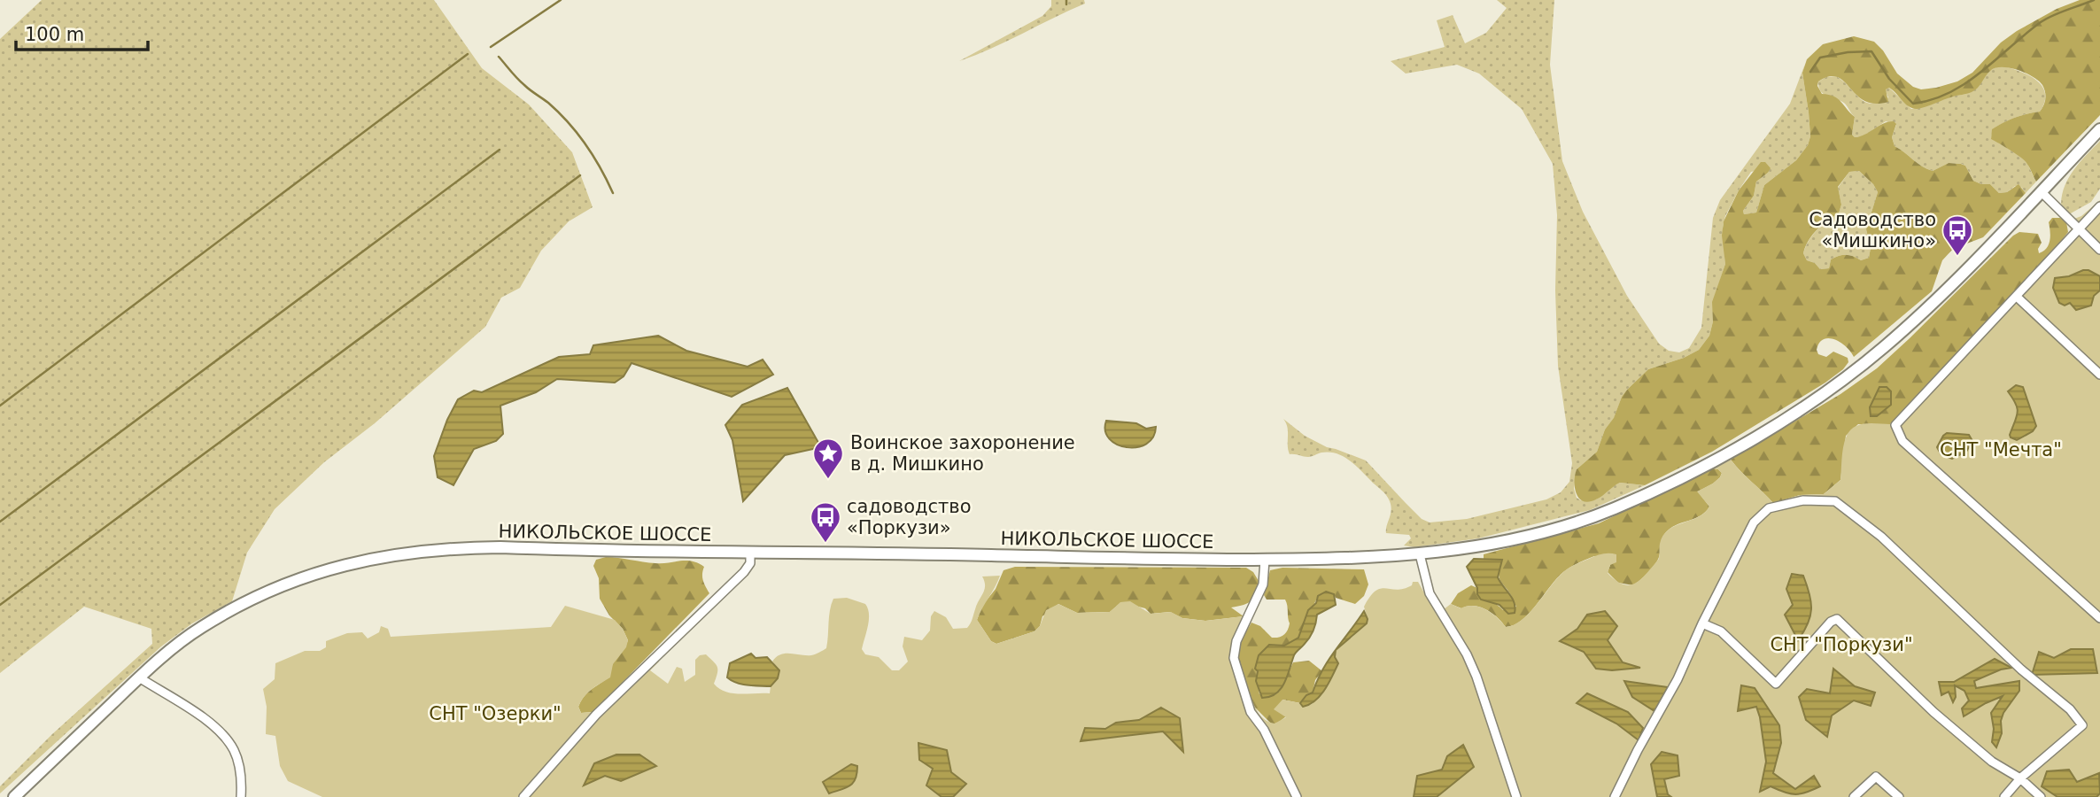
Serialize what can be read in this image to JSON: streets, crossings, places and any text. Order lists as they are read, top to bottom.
{
  "streets": {
    "main road": ["НИКОЛЬСКОЕ ШОССЕ"]
  },
  "parks": ["СНТ \"Мечта\"", "СНТ \"Поркузи\"", "СНТ \"Озерки\""],
  "places": {
    "bus stop": ["Садоводство «Мишкино»", "садоводство «Поркузи»"],
    "place": ["Воинское захоронение в д. Мишкино"]
  },
  "scale_bar": "100 m"
}
